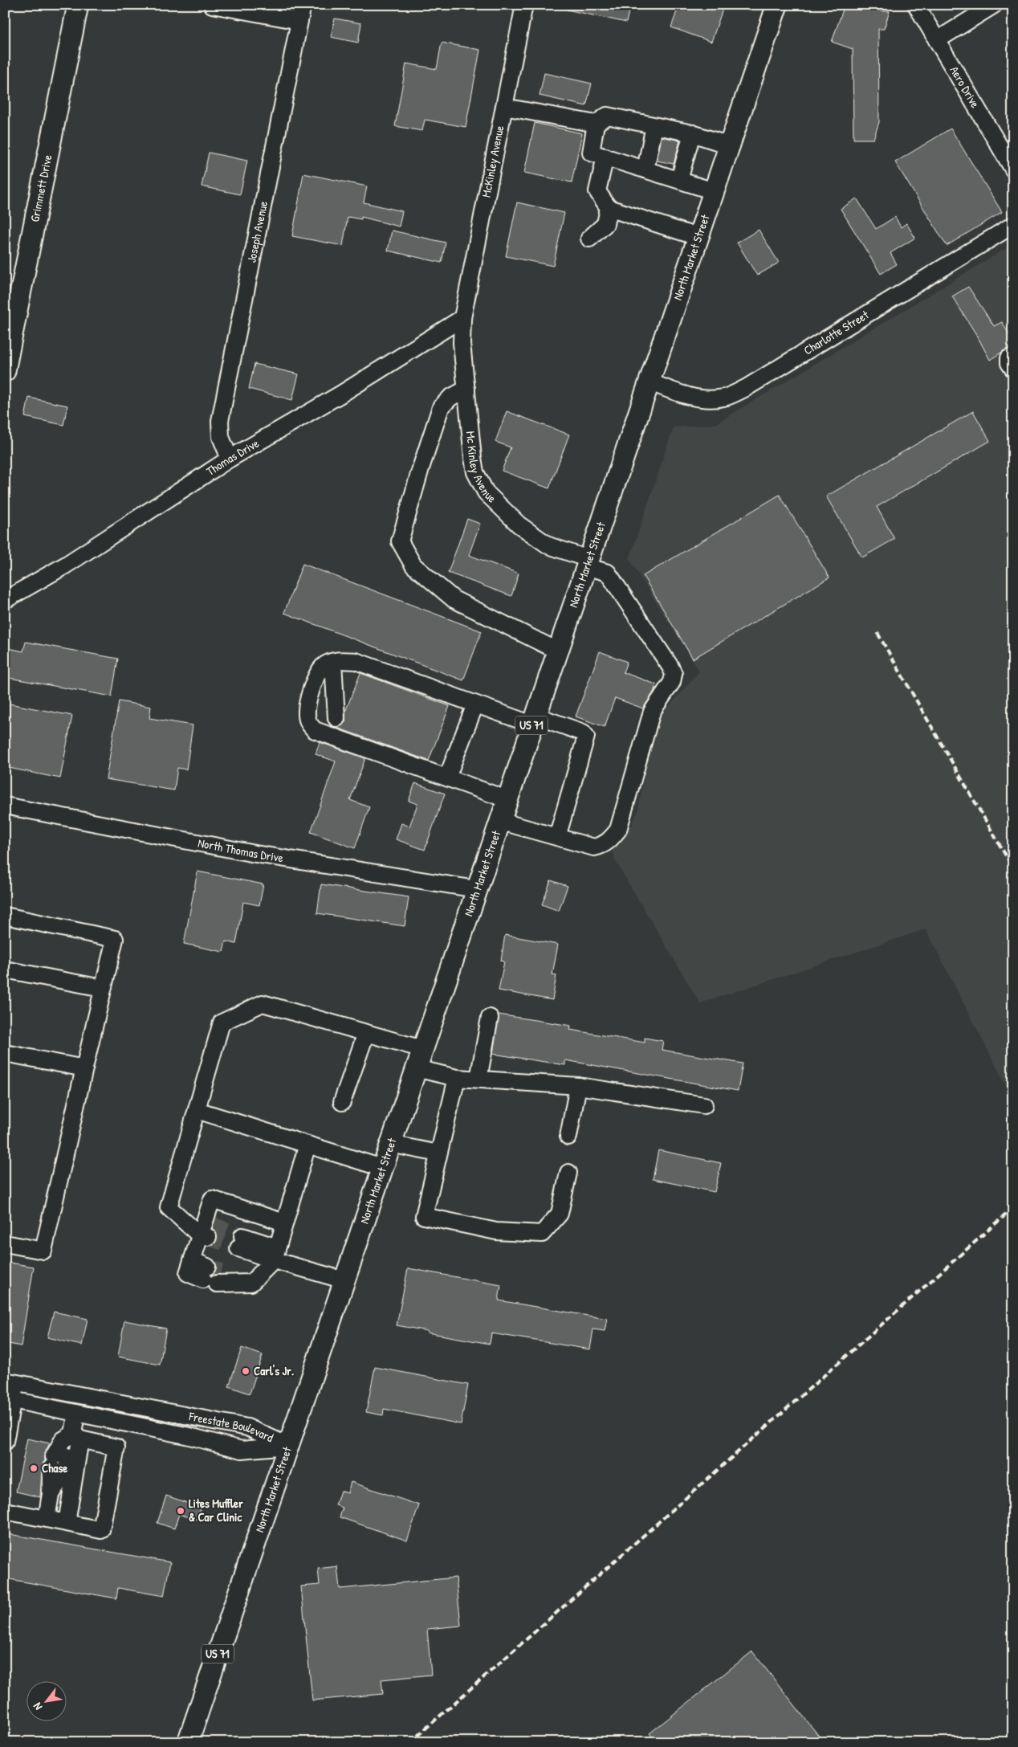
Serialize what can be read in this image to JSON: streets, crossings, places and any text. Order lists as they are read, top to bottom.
{
  "streets": {
    "main road": ["Grimmett Drive", "North Market Street", "US 71"],
    "street": [
      "Aero Drive",
      "McKinley Avenue",
      "Joseph Avenue",
      "Charlotte Street",
      "Thomas Drive",
      "Mc Kinley Avenue",
      "North Thomas Drive",
      "Freestate Boulevard"
    ]
  },
  "crossings": [
    ["McKinley Avenue", "Thomas Drive"],
    ["McKinley Avenue", "Mc Kinley Avenue"],
    ["Joseph Avenue", "Thomas Drive"],
    ["North Market Street", "Charlotte Street"],
    ["North Market Street", "Mc Kinley Avenue"],
    ["North Market Street", "North Thomas Drive"],
    ["North Market Street", "Freestate Boulevard"],
    ["Thomas Drive", "Mc Kinley Avenue"]
  ],
  "places": ["Carl's Jr.", "Chase", "Lites Muffler & Car Clinic"],
  "north": "bottom left"
}
